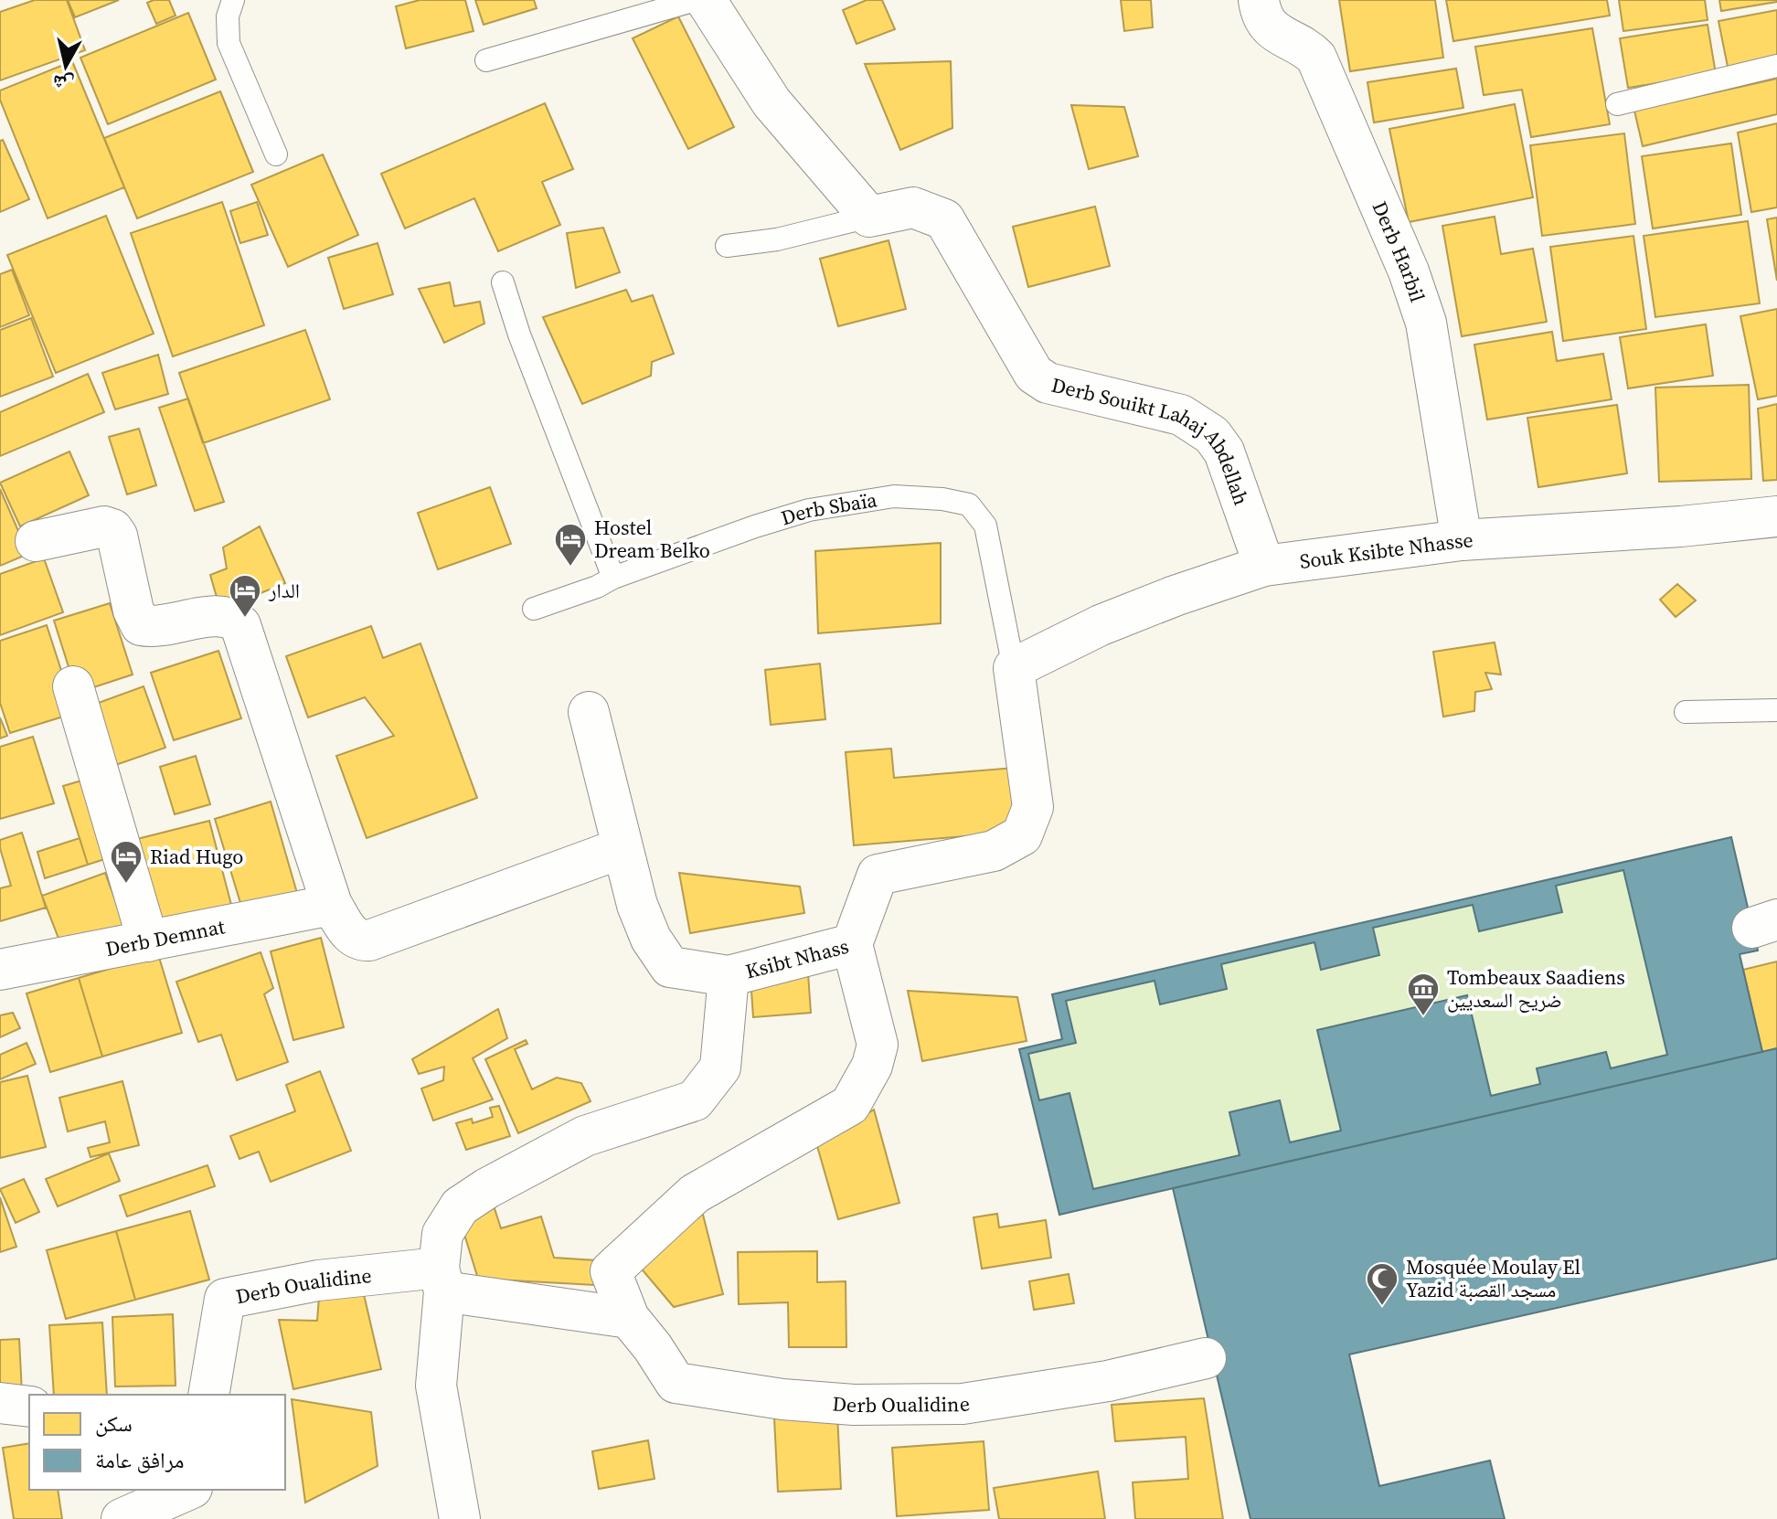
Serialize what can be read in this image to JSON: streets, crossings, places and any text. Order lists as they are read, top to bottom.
{
  "streets": {
    "street": [
      "Derb Harbil",
      "Derb Souikt Lahaj Abdellah",
      "Souk Ksibte Nhasse",
      "Derb Demnat",
      "Ksibt Nhass",
      "Derb Oualidine"
    ],
    "lane": ["Derb Sbaïa"]
  },
  "crossings": [
    ["Derb Harbil", "Souk Ksibte Nhasse"],
    ["Derb Souikt Lahaj Abdellah", "Souk Ksibte Nhasse"],
    ["Derb Sbaïa", "Souk Ksibte Nhasse"],
    ["Derb Sbaïa", "Ksibt Nhass"],
    ["Souk Ksibte Nhasse", "Ksibt Nhass"],
    ["Ksibt Nhass", "Derb Oualidine"]
  ],
  "places": {
    "hotel": ["Hostel Dream Belko", "الدار", "Riad Hugo"],
    "museum": ["Tombeaux Saadiens ضريح السعديين"],
    "mosque": ["Mosquée Moulay El Yazid مسجد القصبة"]
  },
  "legend": ["سكن", "مرافق عامة"],
  "north": "bottom"
}
